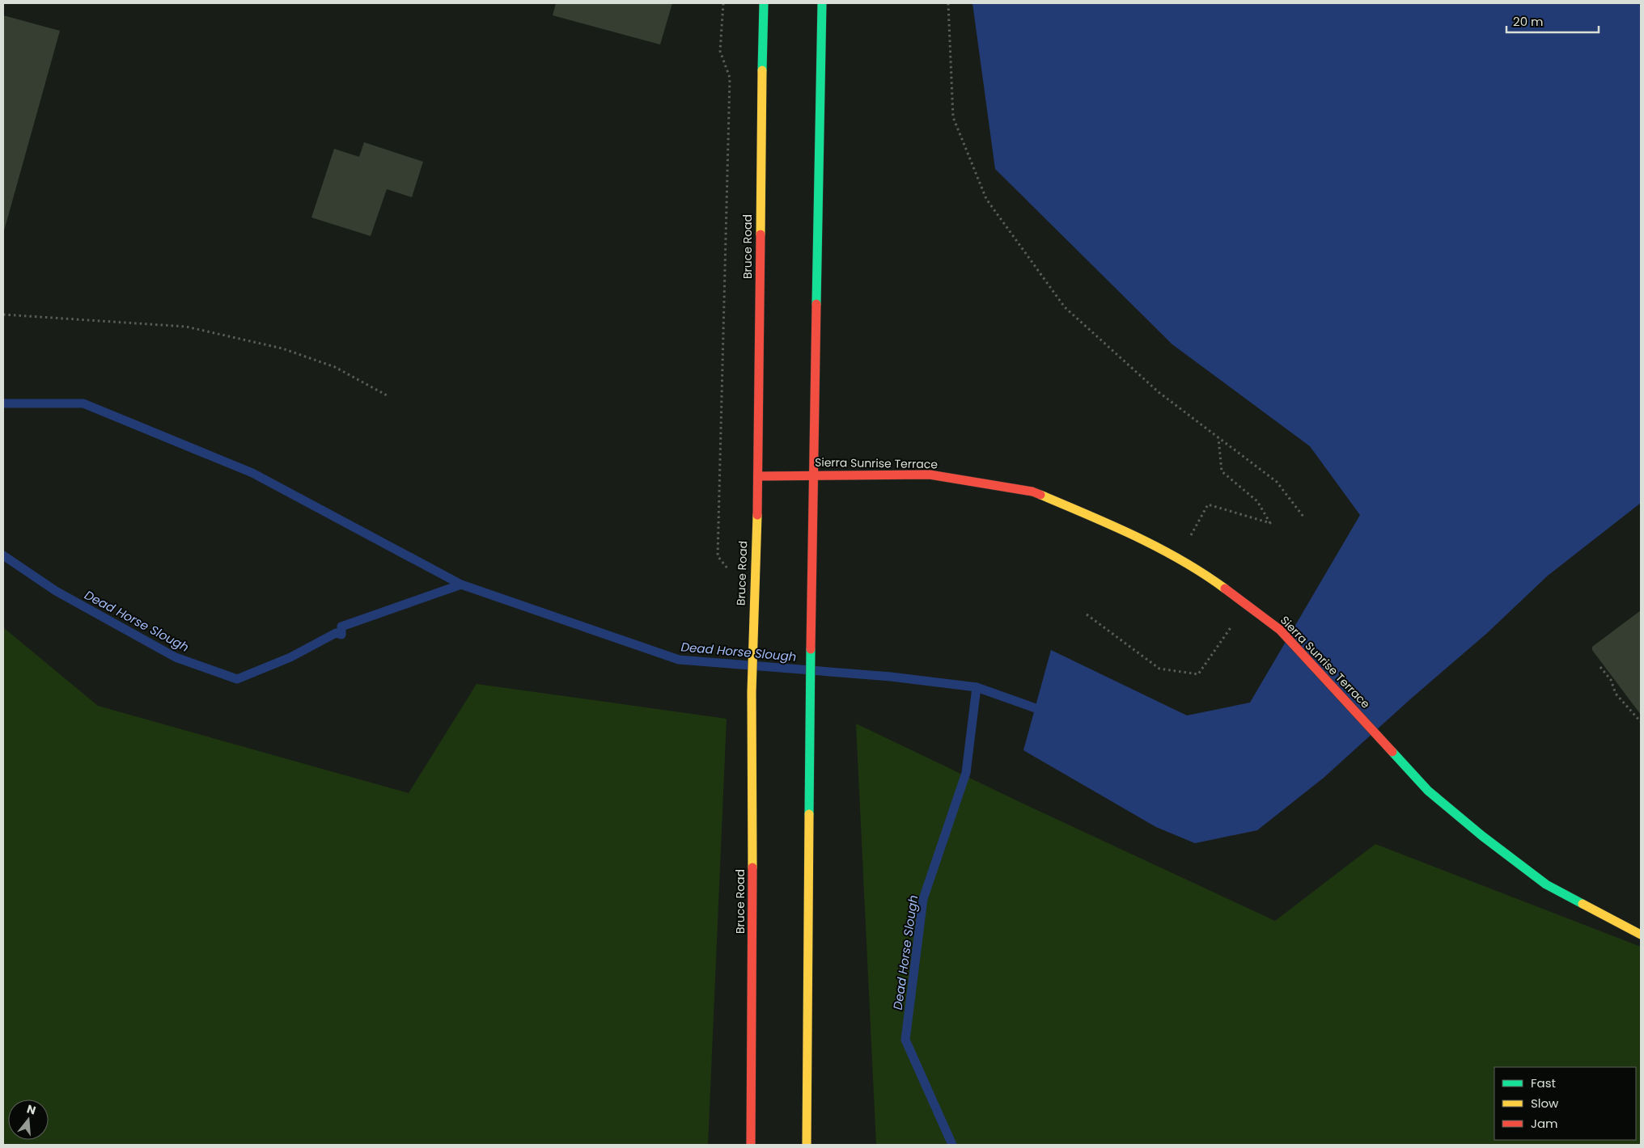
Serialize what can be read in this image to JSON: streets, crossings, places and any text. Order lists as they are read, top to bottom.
{
  "streets": {
    "main road": ["Bruce Road", "Sierra Sunrise Terrace"]
  },
  "crossings": [
    ["Bruce Road", "Sierra Sunrise Terrace"]
  ],
  "water": ["Dead Horse Slough"],
  "legend": ["Fast", "Slow", "Jam"],
  "scale_bar": "20 m",
  "north": "top"
}
